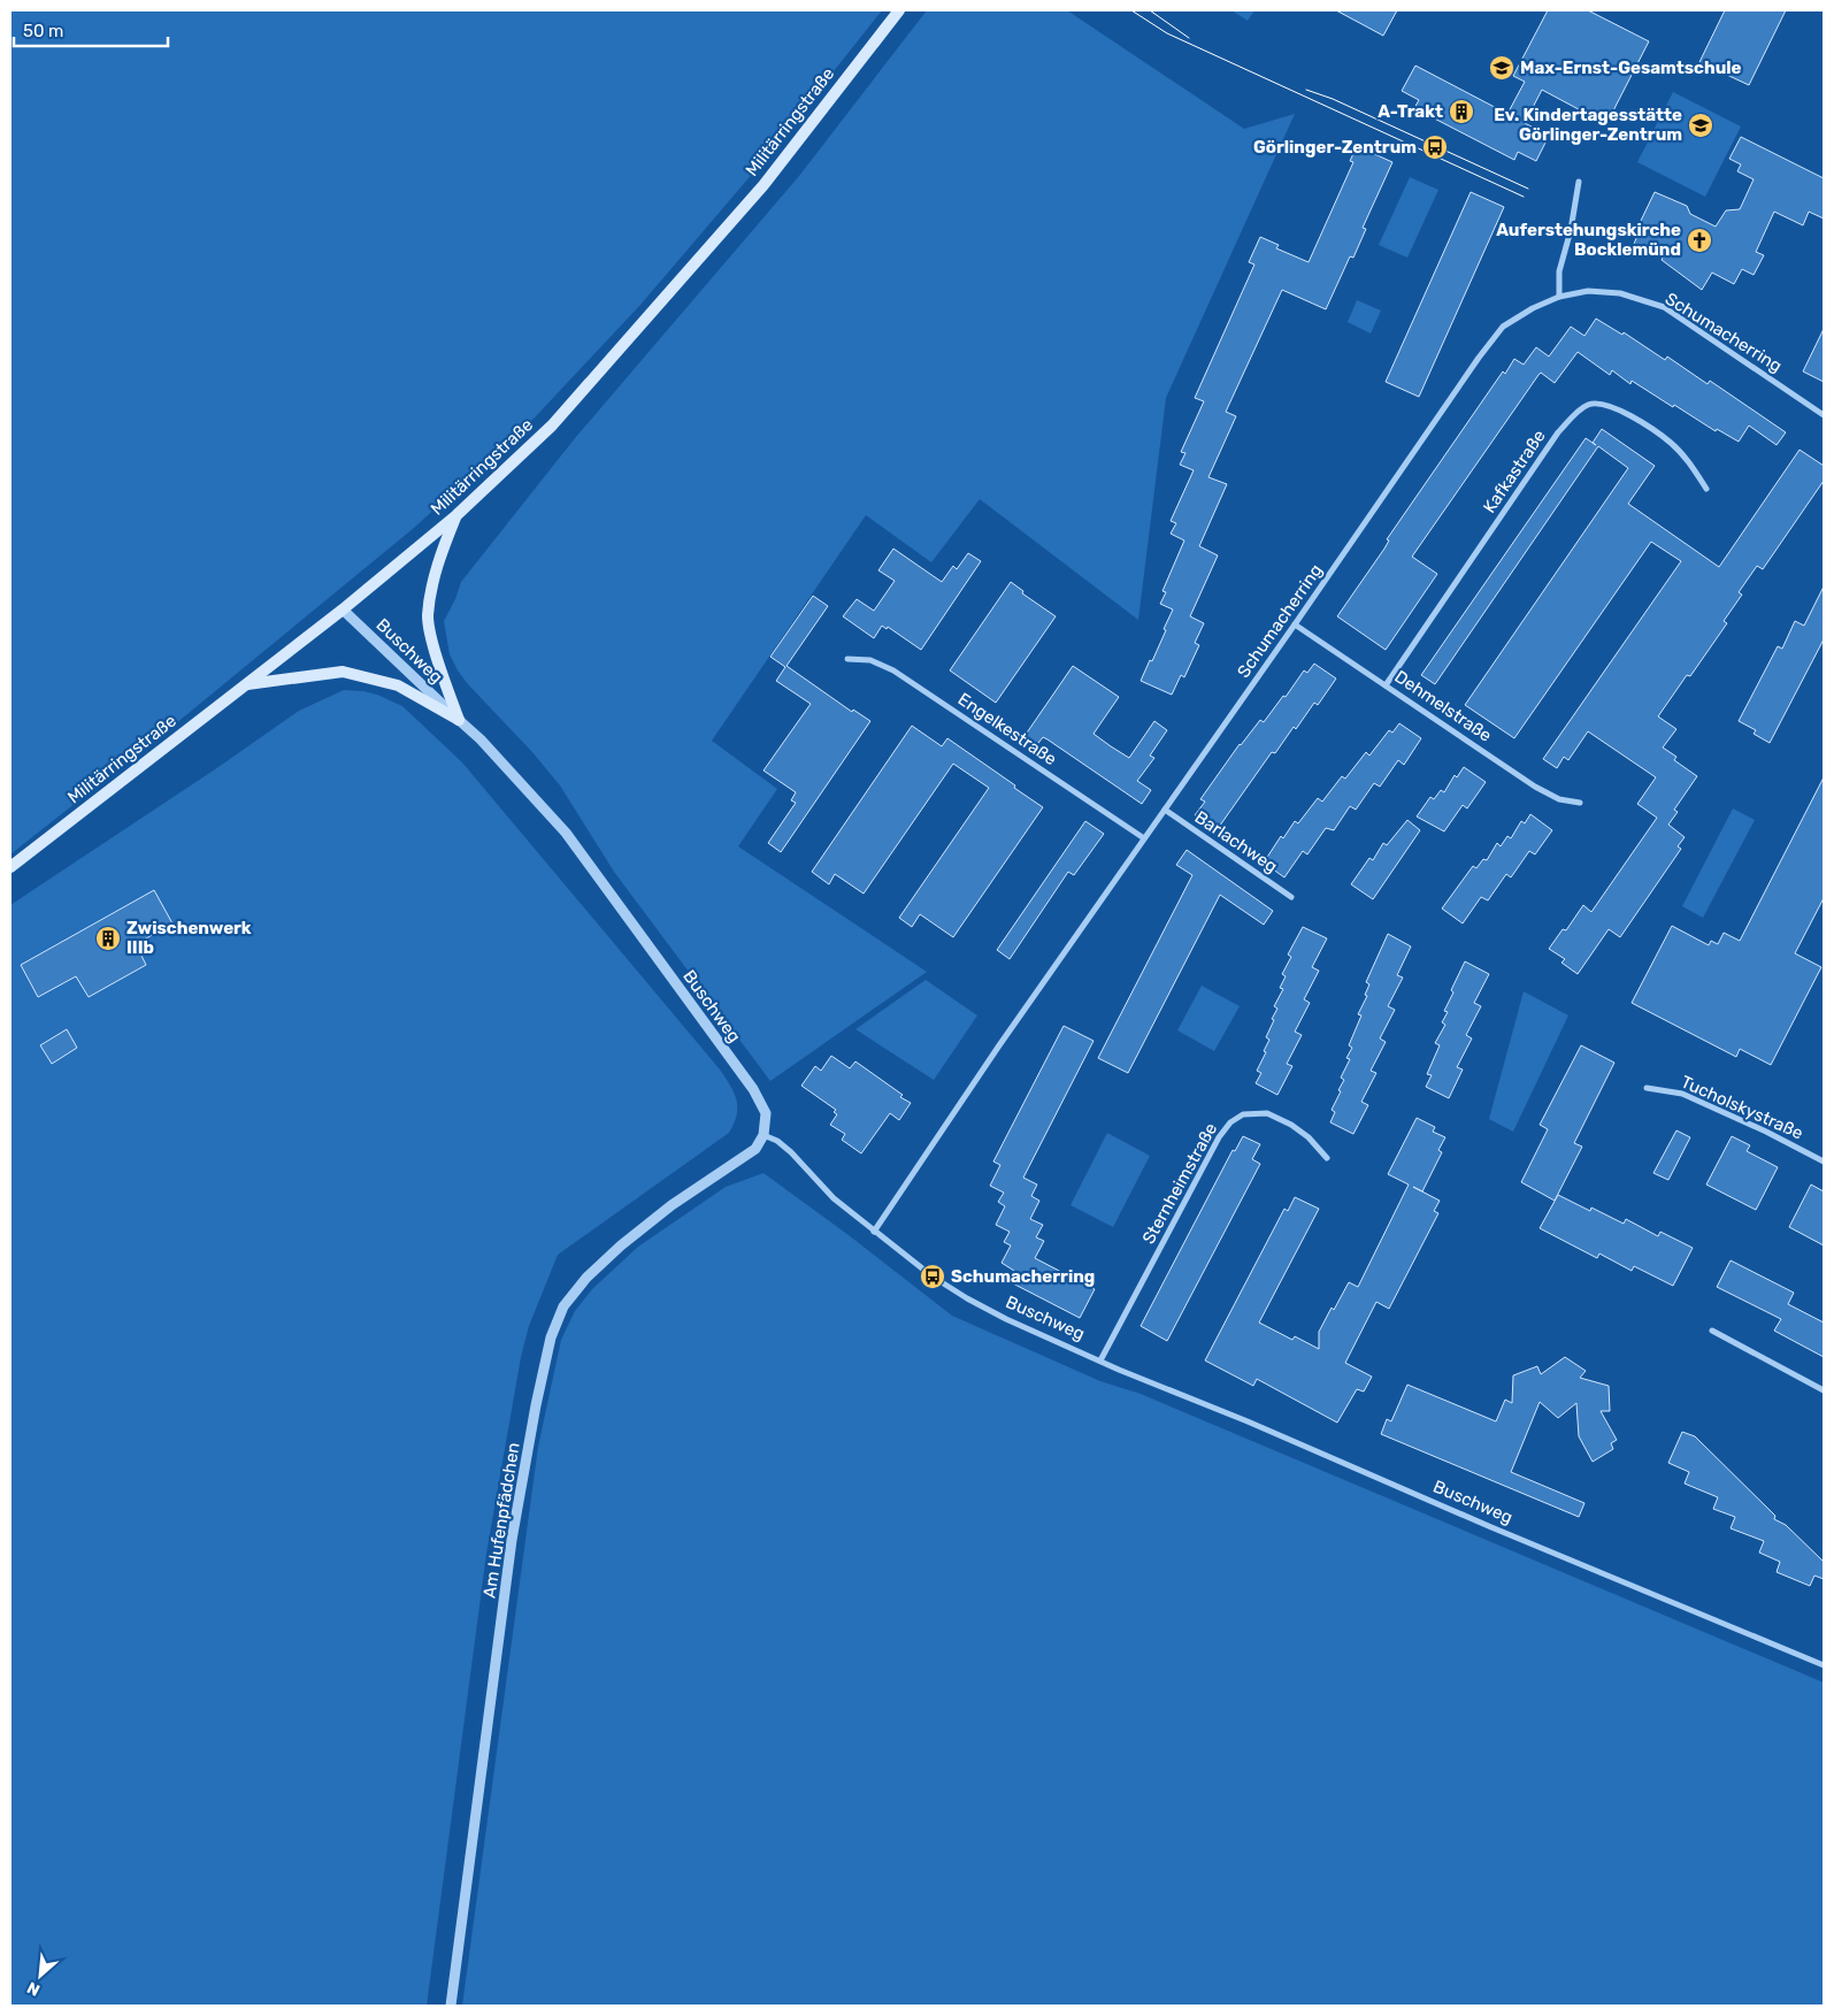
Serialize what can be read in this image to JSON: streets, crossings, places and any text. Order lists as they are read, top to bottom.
{
  "streets": {
    "main road": ["Militärringstraße"],
    "street": [
      "Schumacherring",
      "Kafkastraße",
      "Buschweg",
      "Dehmelstraße",
      "Engelkestraße",
      "Barlachweg",
      "Tucholskystraße",
      "Sternheimstraße",
      "Am Hufenpfädchen"
    ]
  },
  "crossings": [
    ["Militärringstraße", "Buschweg"],
    ["Schumacherring", "Buschweg"],
    ["Schumacherring", "Dehmelstraße"],
    ["Schumacherring", "Engelkestraße"],
    ["Schumacherring", "Barlachweg"],
    ["Kafkastraße", "Dehmelstraße"],
    ["Buschweg", "Sternheimstraße"],
    ["Buschweg", "Am Hufenpfädchen"]
  ],
  "places": {
    "school or university": ["Max-Ernst-Gesamtschule", "Ev. Kindertagesstätte Görlinger-Zentrum"],
    "building": ["A-Trakt", "Zwischenwerk IIIb"],
    "bus stop": ["Görlinger-Zentrum", "Schumacherring"],
    "church": ["Auferstehungskirche Bocklemünd"]
  },
  "scale_bar": "50 m",
  "north": "bottom left"
}
